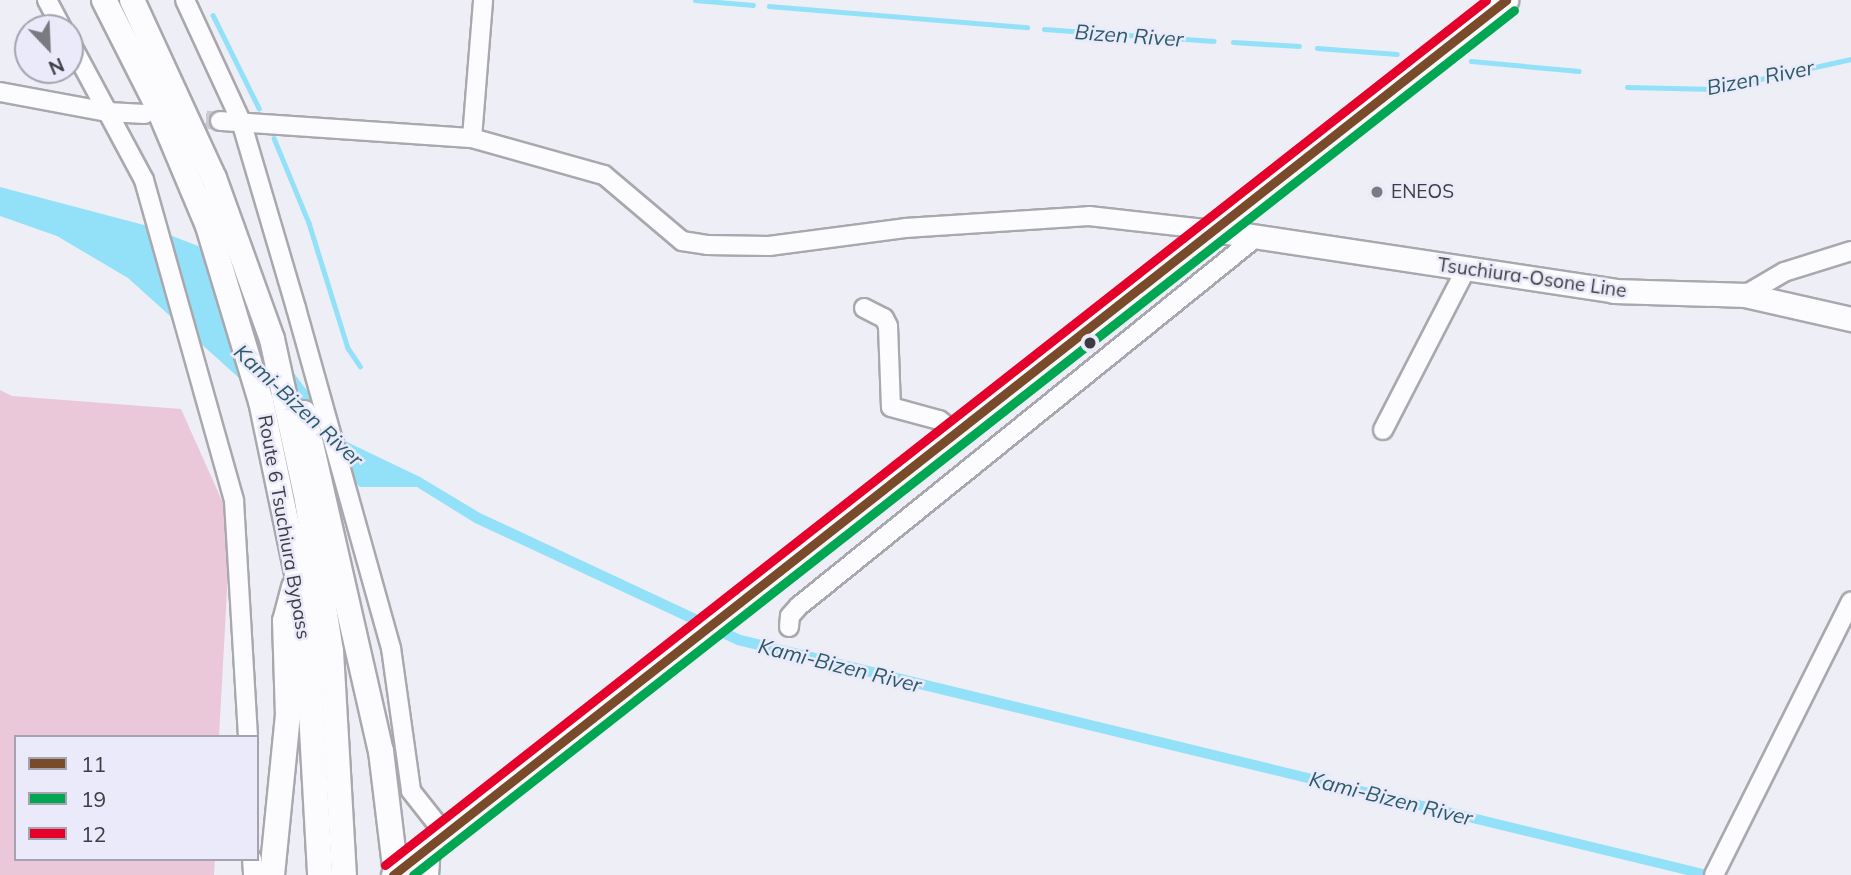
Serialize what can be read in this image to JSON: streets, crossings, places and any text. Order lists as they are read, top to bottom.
{
  "streets": {
    "highway": ["Route 6 Tsuchiura Bypass"],
    "main road": ["Tsuchiura-Osone Line"]
  },
  "water": ["Bizen River", "Kami-Bizen River"],
  "places": ["ENEOS"],
  "lines": ["transit line 11", "transit line 12", "transit line 19"],
  "legend": ["11", "19", "12"],
  "north": "bottom right"
}
